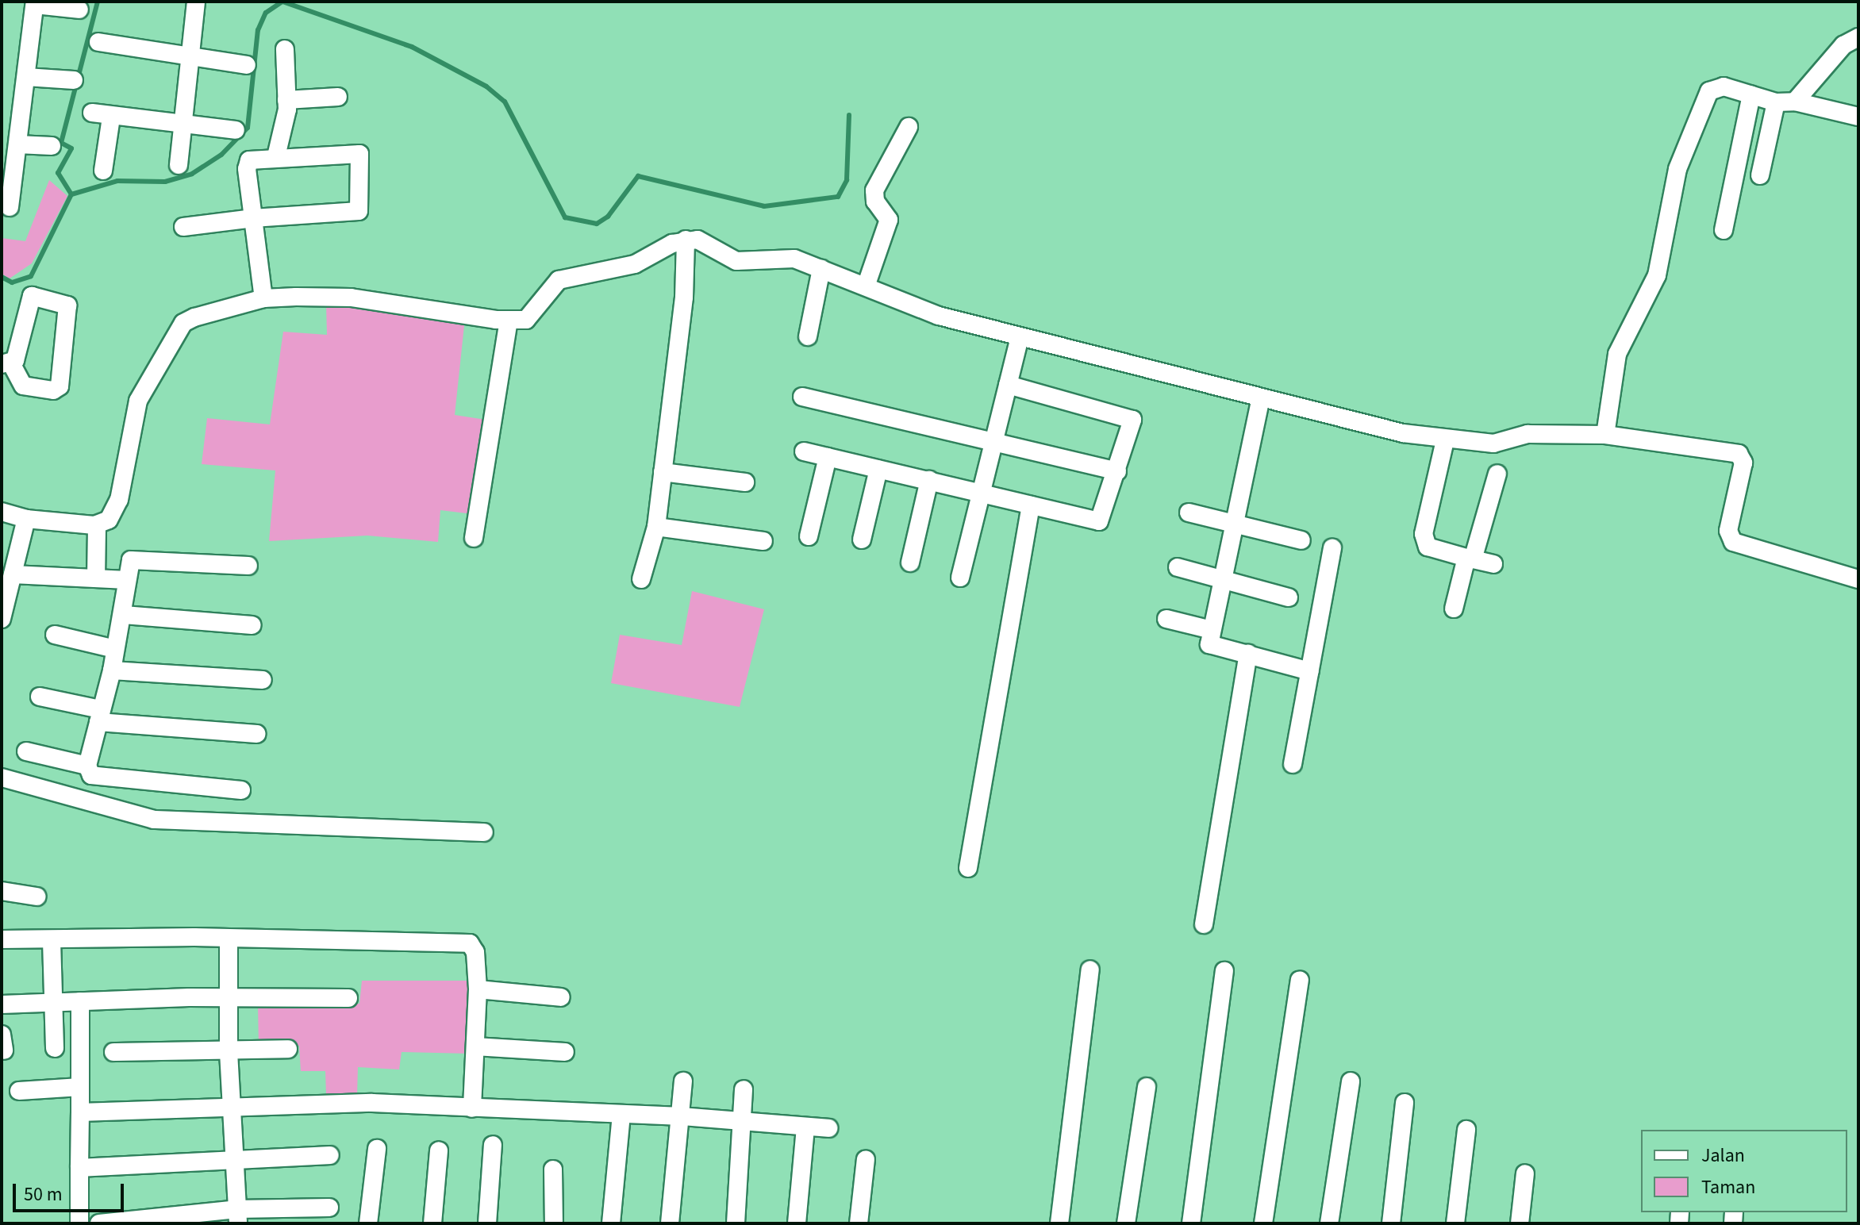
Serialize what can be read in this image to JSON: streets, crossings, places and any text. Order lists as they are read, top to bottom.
{
  "legend": ["Jalan", "Taman"],
  "scale_bar": "50 m"
}
